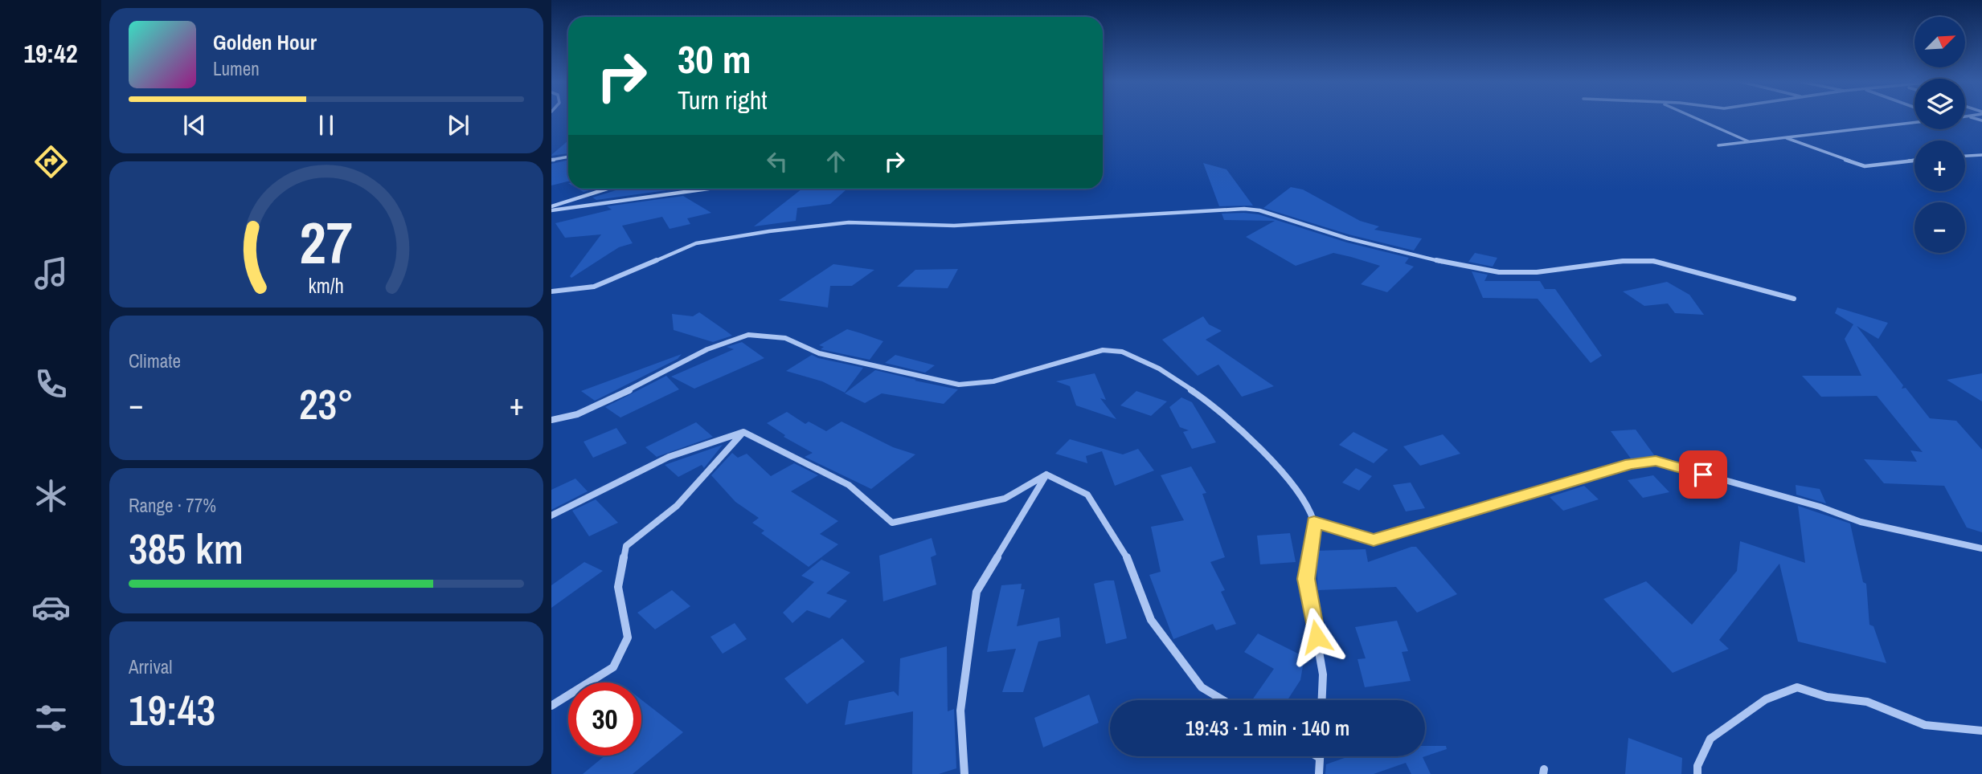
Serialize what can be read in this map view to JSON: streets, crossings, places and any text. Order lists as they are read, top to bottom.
{
  "north": "top right",
  "page": {
    "tabs": "19:42",
    "map_buttons": ["+", "−"],
    "turn": ["30 m", "Turn right"],
    "song": ["Golden Hour", "Lumen"],
    "tile": [
      "Climate",
      ["Range · 77%", "385 km"],
      ["Arrival", "19:43"]
    ],
    "heat": ["−", "23°", "+"],
    "limit": "30",
    "trip": "19:43 · 1 min · 140 m",
    "gauge": ["27", "km/h"]
  }
}
